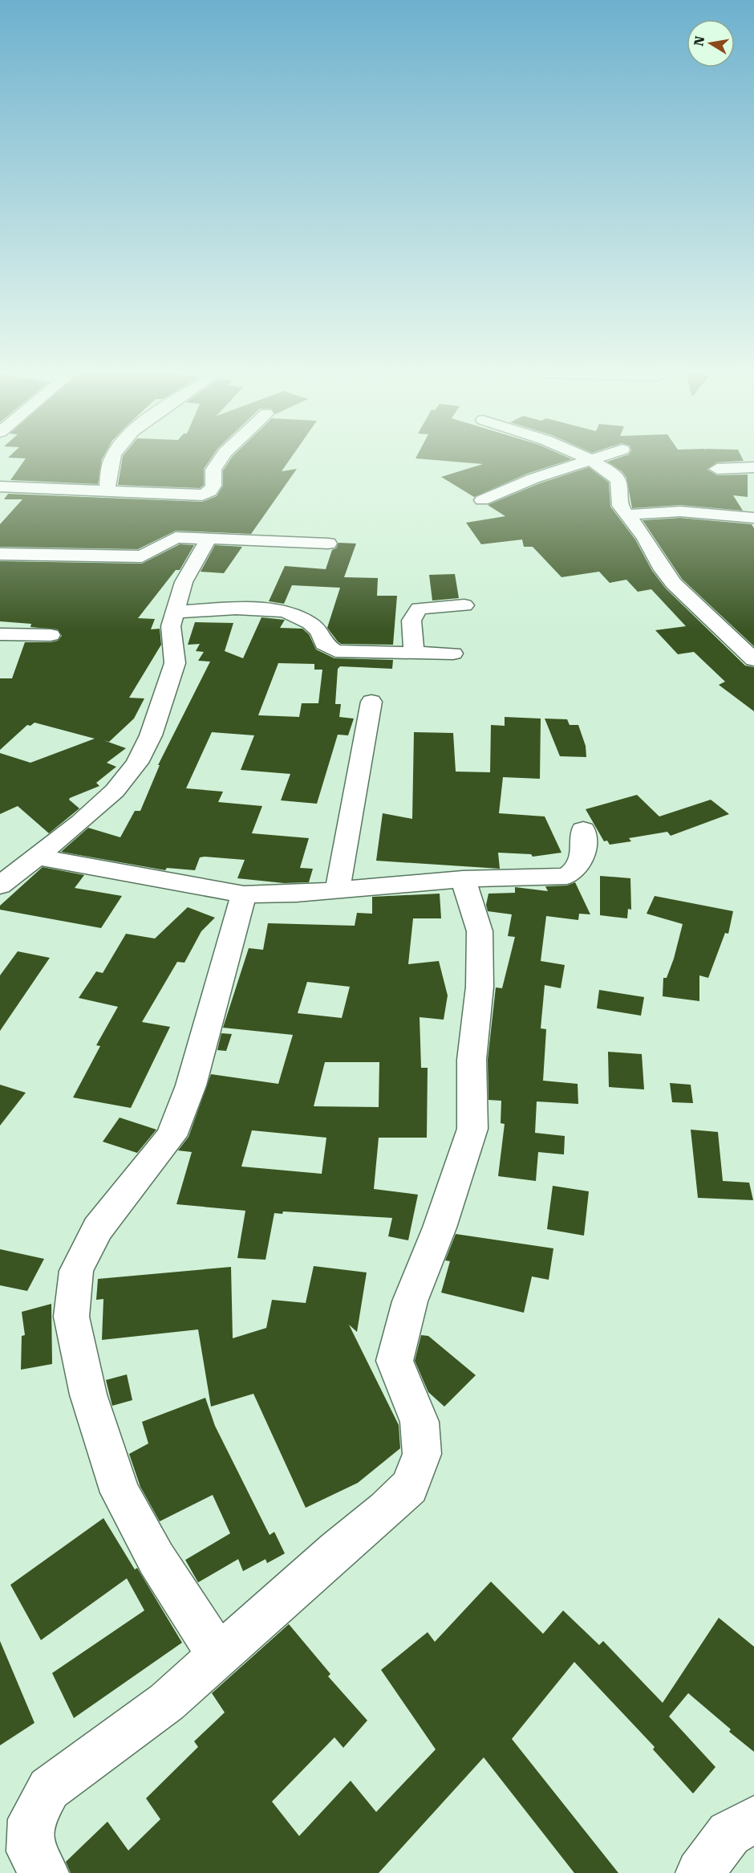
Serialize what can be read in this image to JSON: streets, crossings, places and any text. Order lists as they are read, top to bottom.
{
  "north": "left"
}
